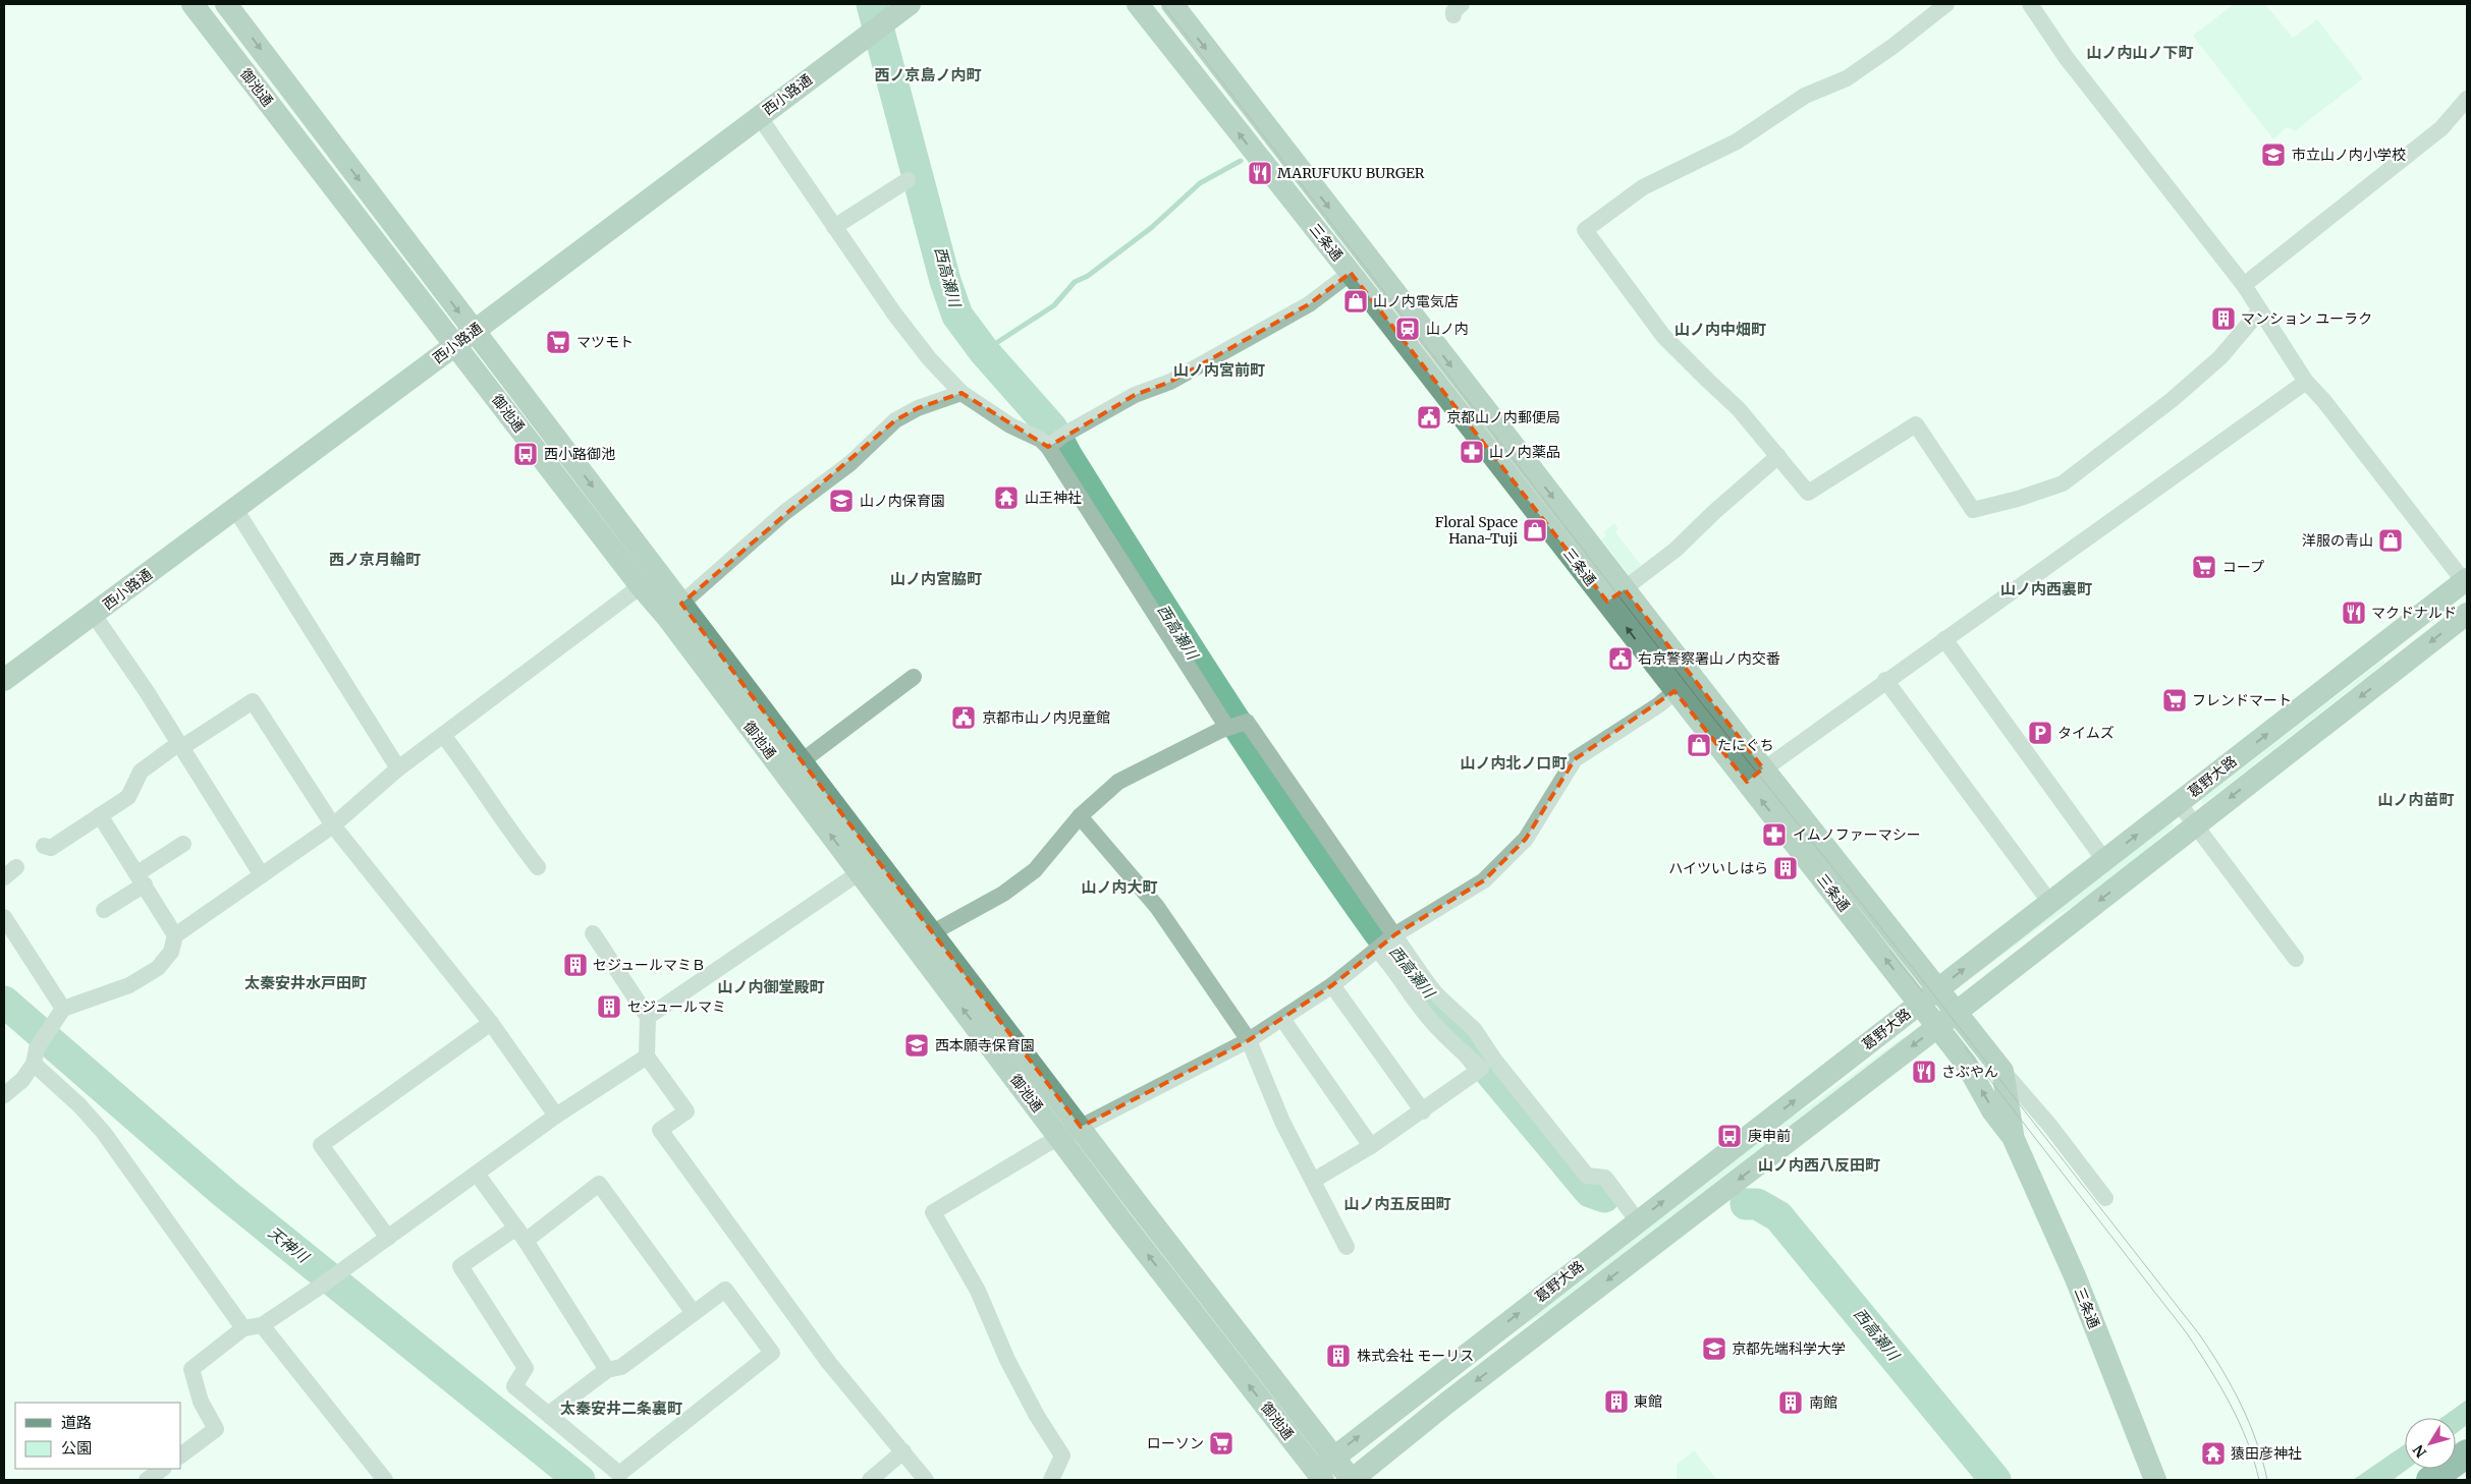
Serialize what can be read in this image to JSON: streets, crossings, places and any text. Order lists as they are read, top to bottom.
{
  "streets": {
    "street": [
      "御池通",
      "西小路通",
      "三条通",
      "葛野大路"
    ]
  },
  "crossings": [
    ["御池通", "西小路通"],
    ["御池通", "葛野大路"],
    ["三条通", "葛野大路"]
  ],
  "districts": [
    "山ノ内山ノ下町",
    "西ノ京島ノ内町",
    "山ノ内中畑町",
    "山ノ内宮前町",
    "西ノ京月輪町",
    "山ノ内宮脇町",
    "山ノ内西裏町",
    "山ノ内北ノ口町",
    "山ノ内苗町",
    "山ノ内大町",
    "太秦安井水戸田町",
    "山ノ内御堂殿町",
    "山ノ内西八反田町",
    "山ノ内五反田町",
    "太秦安井二条裏町"
  ],
  "water": ["西高瀬川", "天神川"],
  "places": {
    "school or university": [
      "市立山ノ内小学校",
      "山ノ内保育園",
      "西本願寺保育園",
      "京都先端科学大学"
    ],
    "restaurant": ["MARUFUKU BURGER", "マクドナルド", "さぶやん"],
    "shop": [
      "山ノ内電気店",
      "Floral Space Hana-Tuji",
      "洋服の青山",
      "たにぐち"
    ],
    "building": [
      "マンション ユーラク",
      "ハイツいしはら",
      "セジュールマミＢ",
      "セジュールマミ",
      "株式会社 モーリス",
      "東館",
      "南館"
    ],
    "station": ["山ノ内"],
    "supermarket": [
      "マツモト",
      "コープ",
      "フレンドマート",
      "ローソン"
    ],
    "public building": ["京都山ノ内郵便局", "右京警察署山ノ内交番", "京都市山ノ内児童館"],
    "pharmacy": ["山ノ内薬品", "イムノファーマシー"],
    "bus stop": ["西小路御池", "庚申前"],
    "temple": ["山王神社", "猿田彦神社"],
    "parking": ["タイムズ"]
  },
  "legend": ["道路", "公園"],
  "north": "bottom left"
}
